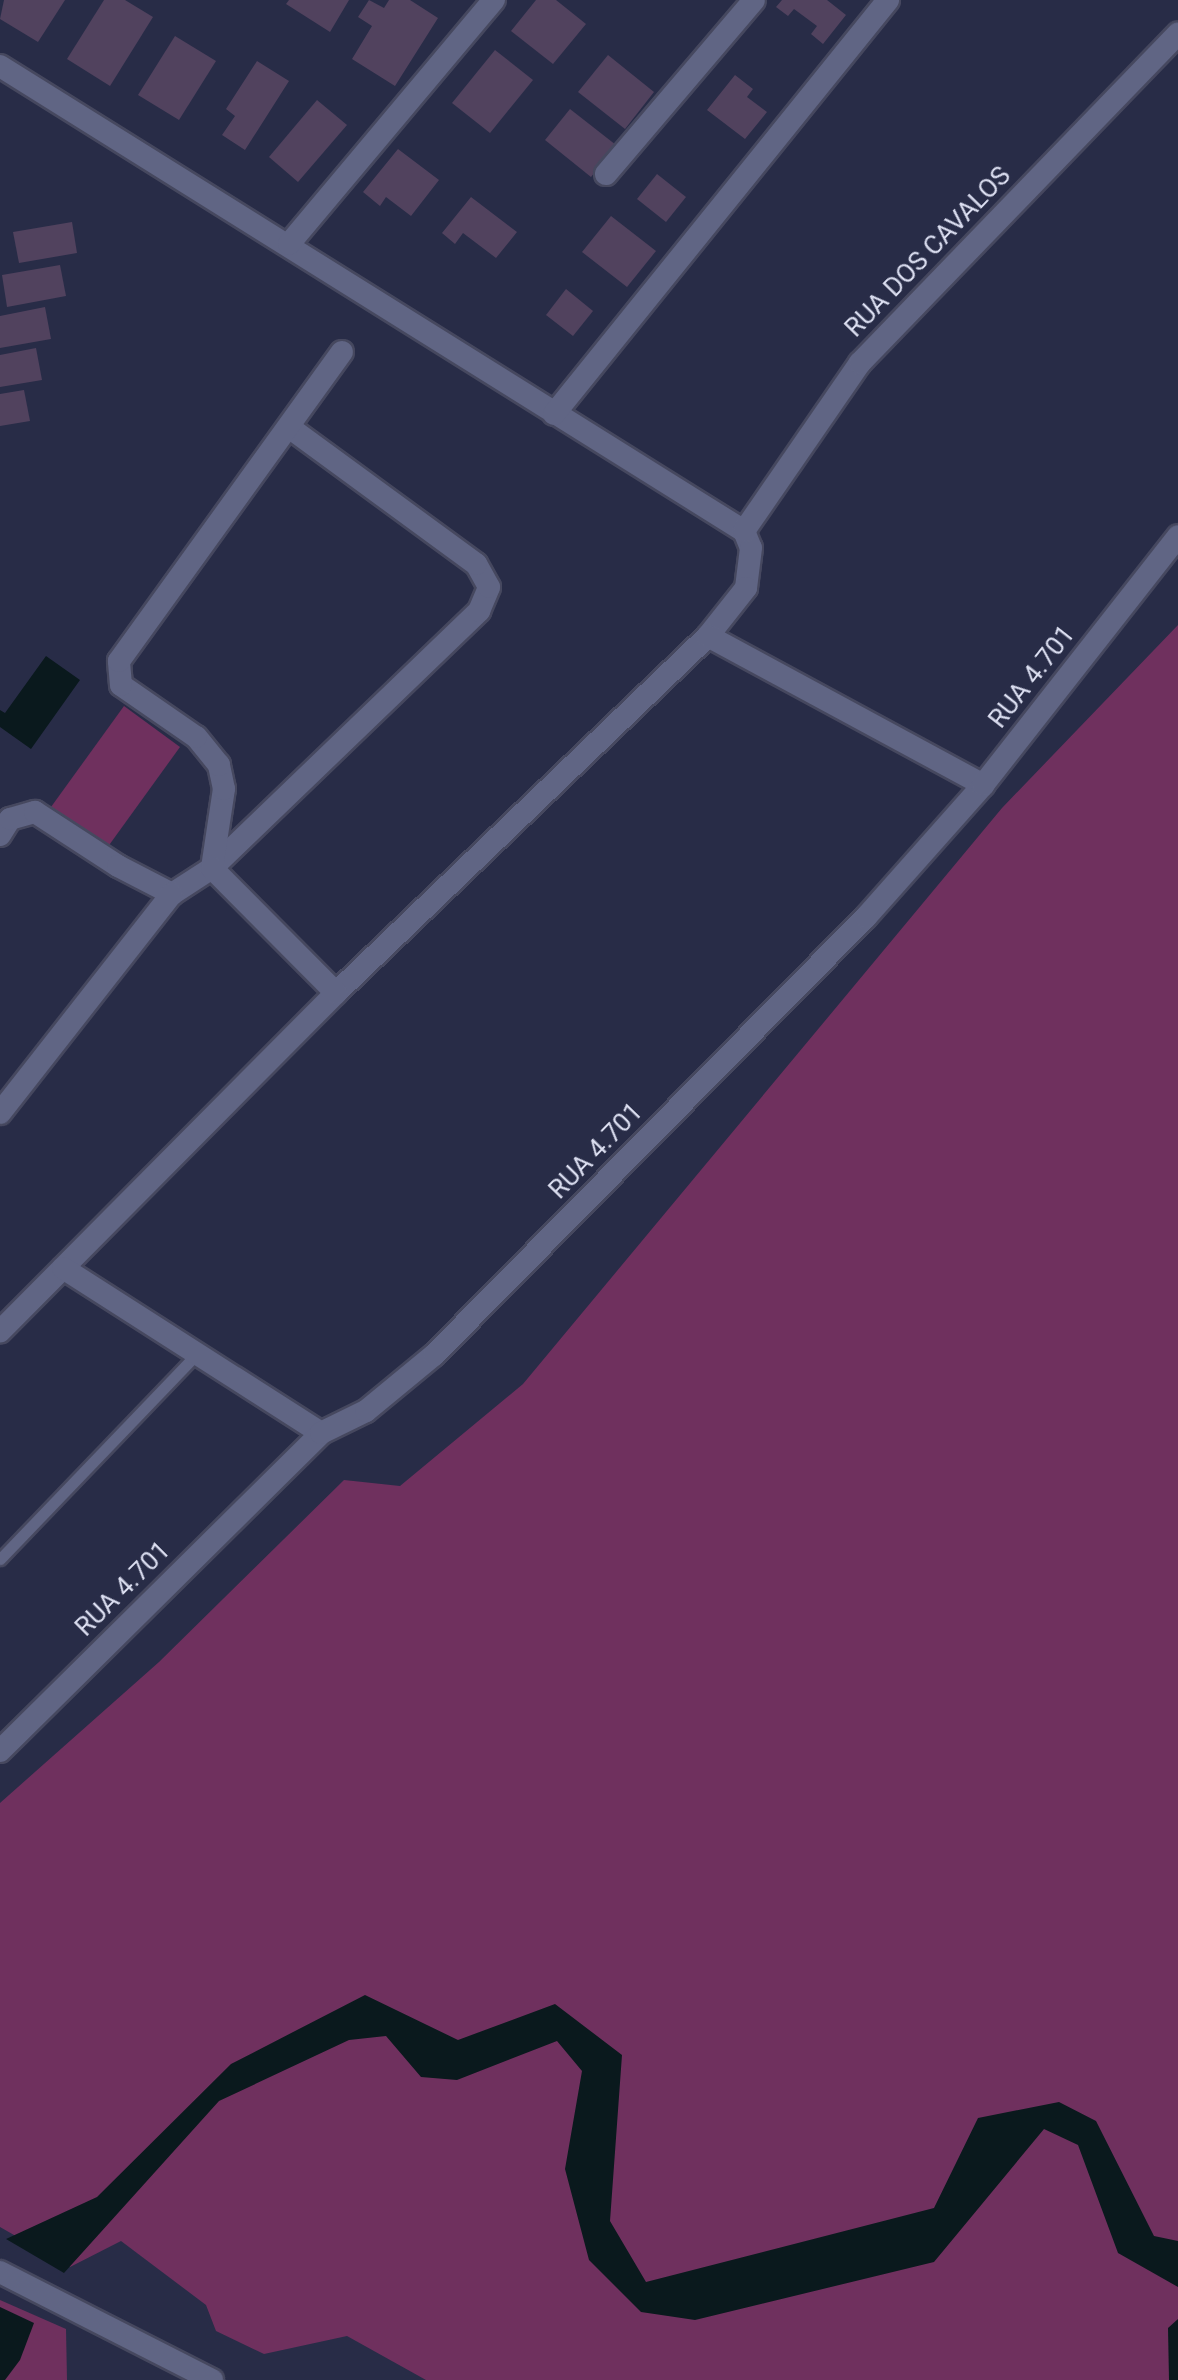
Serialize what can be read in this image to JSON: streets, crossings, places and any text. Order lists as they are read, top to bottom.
{
  "streets": {
    "street": ["RUA DOS CAVALOS", "RUA 4.701"]
  }
}
